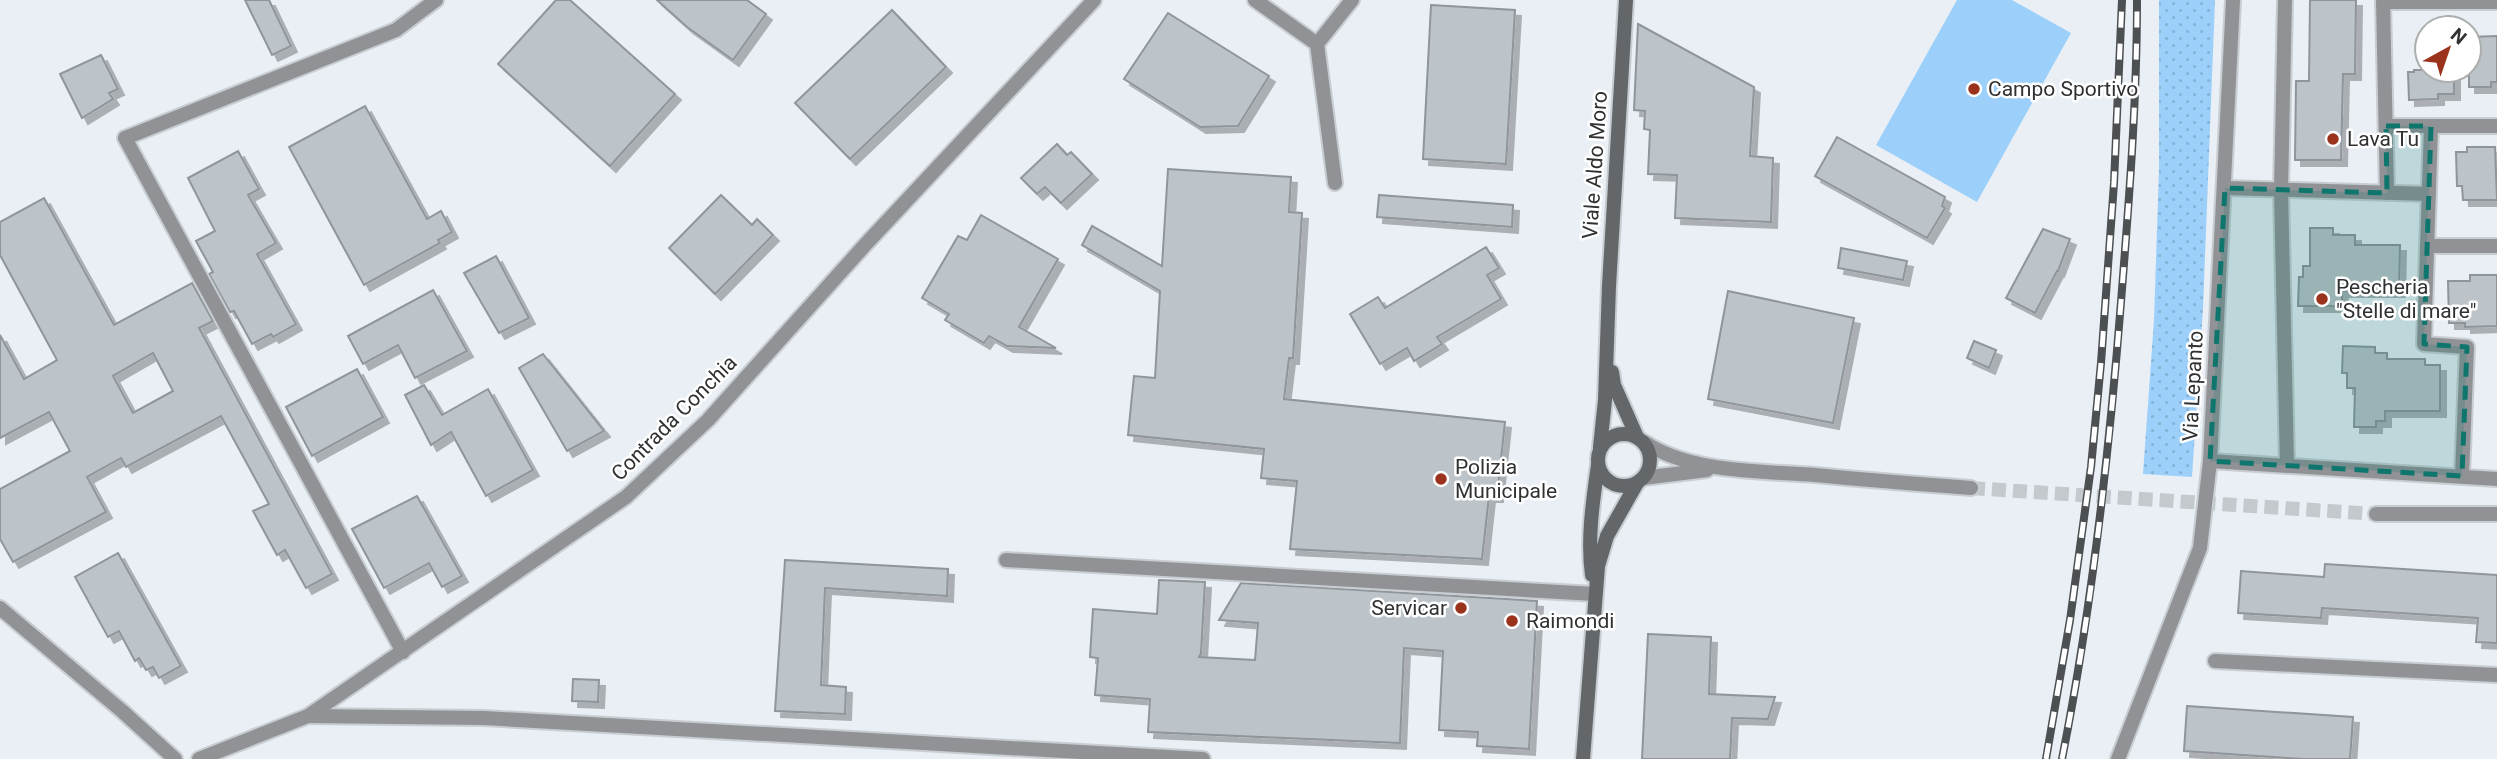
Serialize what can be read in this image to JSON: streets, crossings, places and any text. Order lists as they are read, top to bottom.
{
  "streets": {
    "main road": ["Viale Aldo Moro"],
    "street": ["Via Lepanto", "Contrada Conchia"]
  },
  "places": [
    "Campo Sportivo",
    "Lava Tu",
    "Pescheria \"Stelle di mare\"",
    "Polizia Municipale",
    "Servicar",
    "Raimondi"
  ],
  "north": "top right"
}
